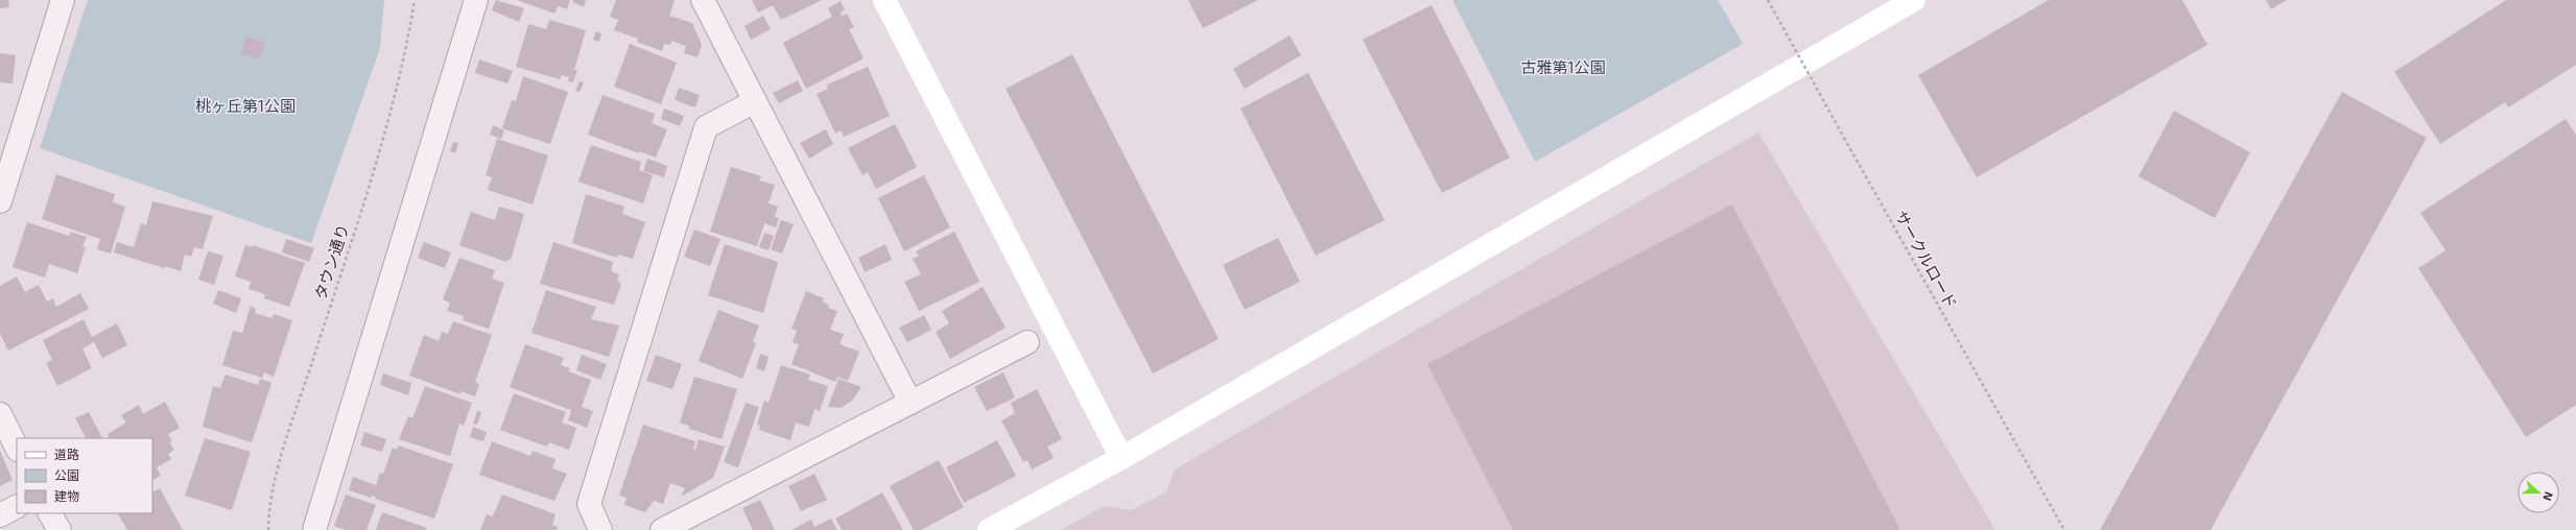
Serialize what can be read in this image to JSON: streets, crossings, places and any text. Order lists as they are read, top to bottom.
{
  "streets": {
    "path": ["サークルロード", "タウン通り"]
  },
  "parks": ["古雅第1公園", "桃ヶ丘第1公園"],
  "legend": ["道路", "公園", "建物"],
  "north": "right"
}
